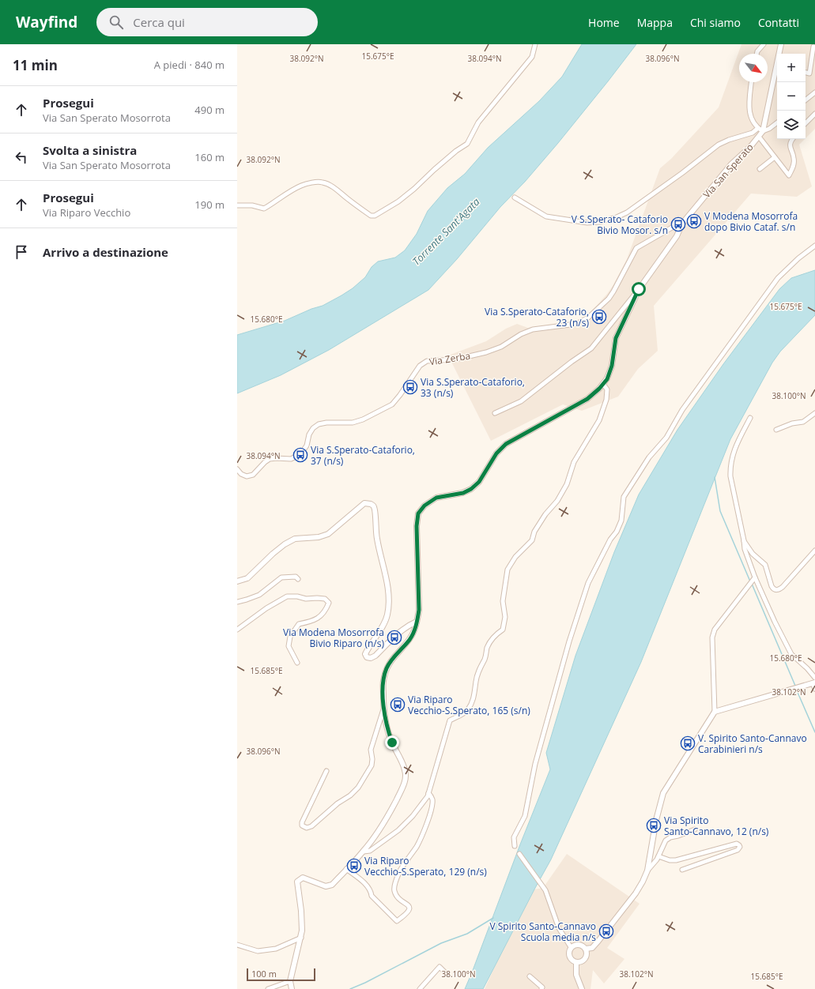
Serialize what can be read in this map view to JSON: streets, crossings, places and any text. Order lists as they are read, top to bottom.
{
  "streets": {
    "street": ["Via San Sperato", "Via Zerba"]
  },
  "crossings": [
    ["Via San Sperato", "Via Zerba"]
  ],
  "water": ["Torrente Sant'Agata"],
  "places": {
    "bus stop": [
      "V Modena Mosorrofa dopo Bivio Cataf. s/n",
      "V S.Sperato- Cataforio Bivio Mosor. s/n",
      "Via S.Sperato-Cataforio, 23 (n/s)",
      "Via S.Sperato-Cataforio, 33 (n/s)",
      "Via S.Sperato-Cataforio, 37 (n/s)",
      "Via Modena Mosorrofa Bivio Riparo (n/s)",
      "Via Riparo Vecchio-S.Sperato, 165 (s/n)",
      "V. Spirito Santo-Cannavo Carabinieri n/s",
      "Via Spirito Santo-Cannavo, 12 (n/s)",
      "Via Riparo Vecchio-S.Sperato, 129 (n/s)",
      "V Spirito Santo-Cannavo Scuola media n/s"
    ]
  },
  "scale_bar": "100 m",
  "north": "bottom right",
  "page": {
    "header": "Wayfind",
    "search": "Cerca qui",
    "nav": [
      "Home",
      "Mappa",
      "Chi siamo",
      "Contatti"
    ],
    "heading": ["11 min", "A piedi · 840 m"],
    "map_buttons": ["+", "−"],
    "list": [
      ["Prosegui", "Via San Sperato Mosorrota", "490 m"],
      ["Svolta a sinistra", "Via San Sperato Mosorrota", "160 m"],
      ["Prosegui", "Via Riparo Vecchio", "190 m"],
      "Arrivo a destinazione"
    ],
    "scale": "100 m"
  },
  "coordinates": [
    "15.675°E",
    "38.092°N",
    "38.094°N",
    "38.096°N",
    "15.680°E",
    "38.100°N",
    "15.685°E",
    "38.102°N"
  ]
}
